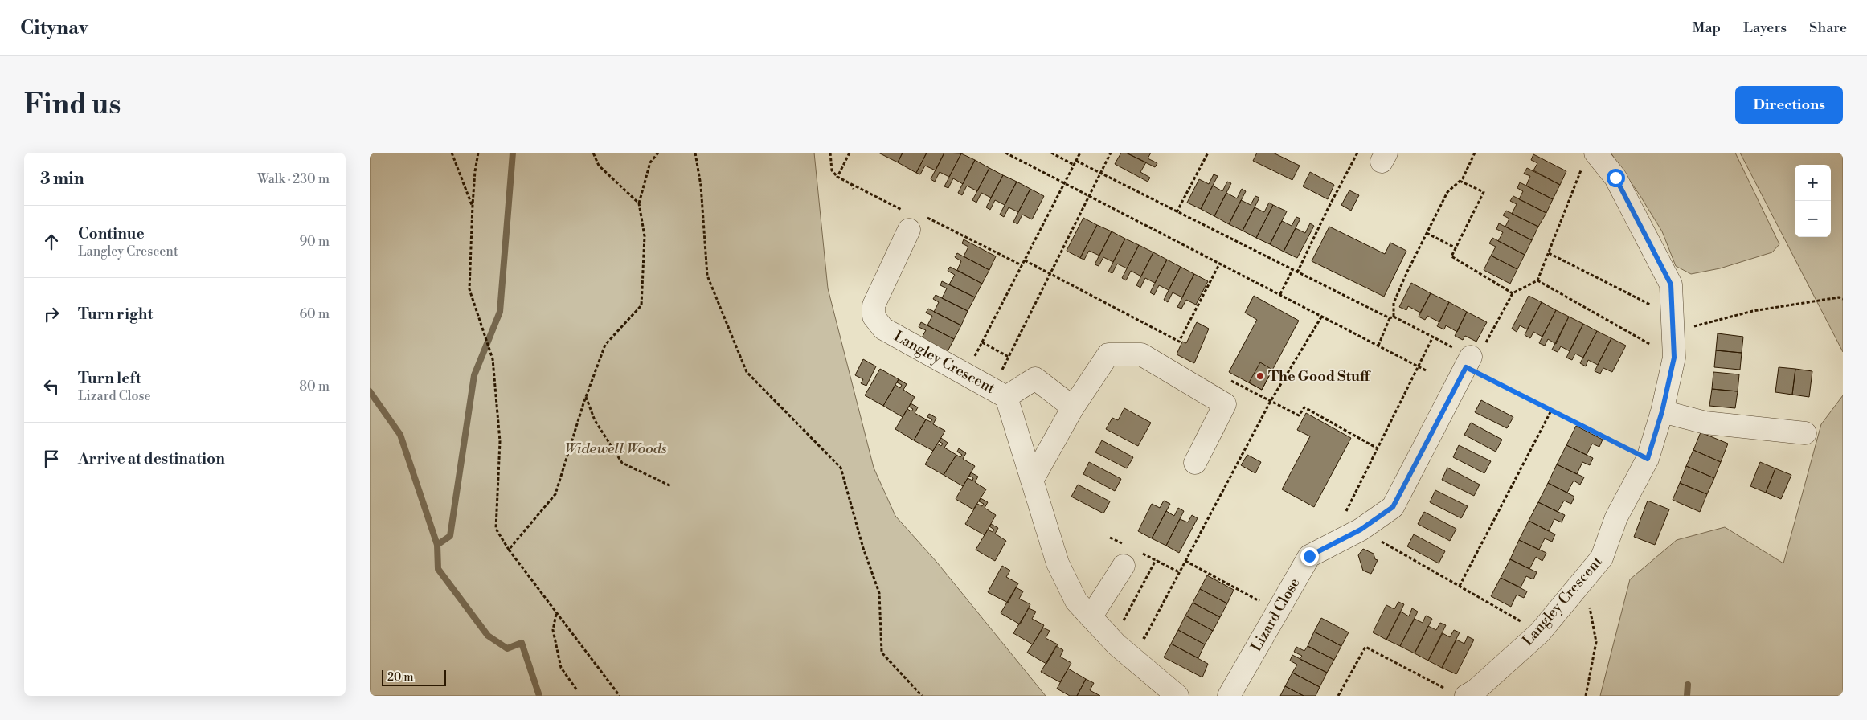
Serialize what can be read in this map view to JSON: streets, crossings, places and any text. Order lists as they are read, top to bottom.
{
  "streets": {
    "street": ["Langley Crescent", "Lizard Close"]
  },
  "parks": ["Widewell Woods"],
  "places": ["The Good Stuff"],
  "scale_bar": "20 m",
  "page": {
    "header": "Citynav",
    "nav": ["Map", "Layers", "Share"],
    "buttons": "Directions",
    "title": "Find us",
    "heading": ["3 min", "Walk · 230 m"],
    "map_buttons": ["+", "−"],
    "list": [
      ["Continue", "Langley Crescent", "90 m"],
      ["Turn right", "60 m"],
      ["Turn left", "Lizard Close", "80 m"],
      "Arrive at destination"
    ],
    "scale": "20 m"
  }
}
